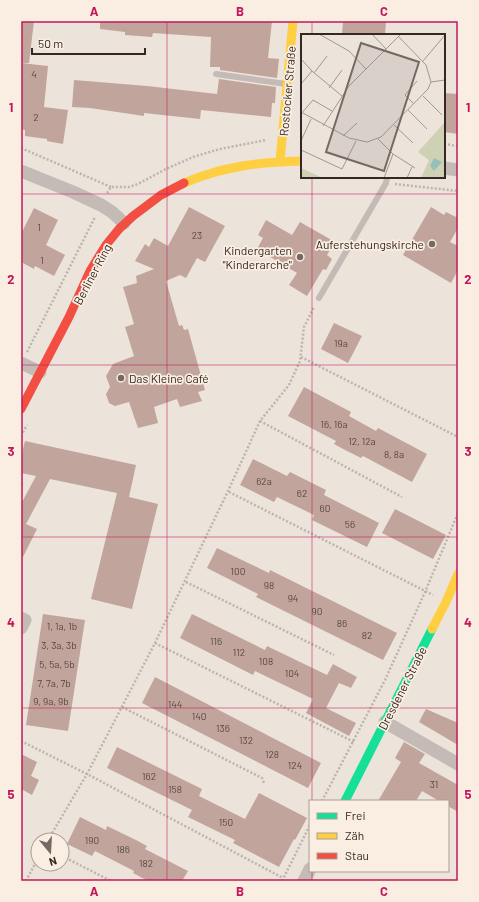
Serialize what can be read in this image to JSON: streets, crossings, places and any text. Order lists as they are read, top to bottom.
{
  "streets": {
    "street": ["Rostocker Straße", "Berliner Ring", "Dresdener Straße"]
  },
  "crossings": [
    ["Rostocker Straße", "Berliner Ring"]
  ],
  "places": ["Auferstehungskirche", "Kindergarten \"Kinderarche\"", "Das Kleine Café"],
  "house_numbers": [
    "4",
    "2",
    "1",
    "23",
    "1",
    "19a",
    "16, 16a",
    "12, 12a",
    "8, 8a",
    "62a",
    "62",
    "60",
    "56",
    "100",
    "98",
    "94",
    "90",
    "86",
    "1, 1a, 1b",
    "82",
    "116",
    "3, 3a, 3b",
    "112",
    "108",
    "5, 5a, 5b",
    "104",
    "7, 7a, 7b",
    "9, 9a, 9b",
    "144",
    "140",
    "136",
    "132",
    "128",
    "124",
    "162",
    "31",
    "158",
    "150",
    "190",
    "186",
    "182"
  ],
  "legend": ["Frei", "Zäh", "Stau"],
  "scale_bar": "50 m",
  "north": "bottom",
  "grid": {
    "columns": ["A", "B", "C"],
    "rows": [
      "1",
      "2",
      "3",
      "4",
      "5"
    ]
  }
}
